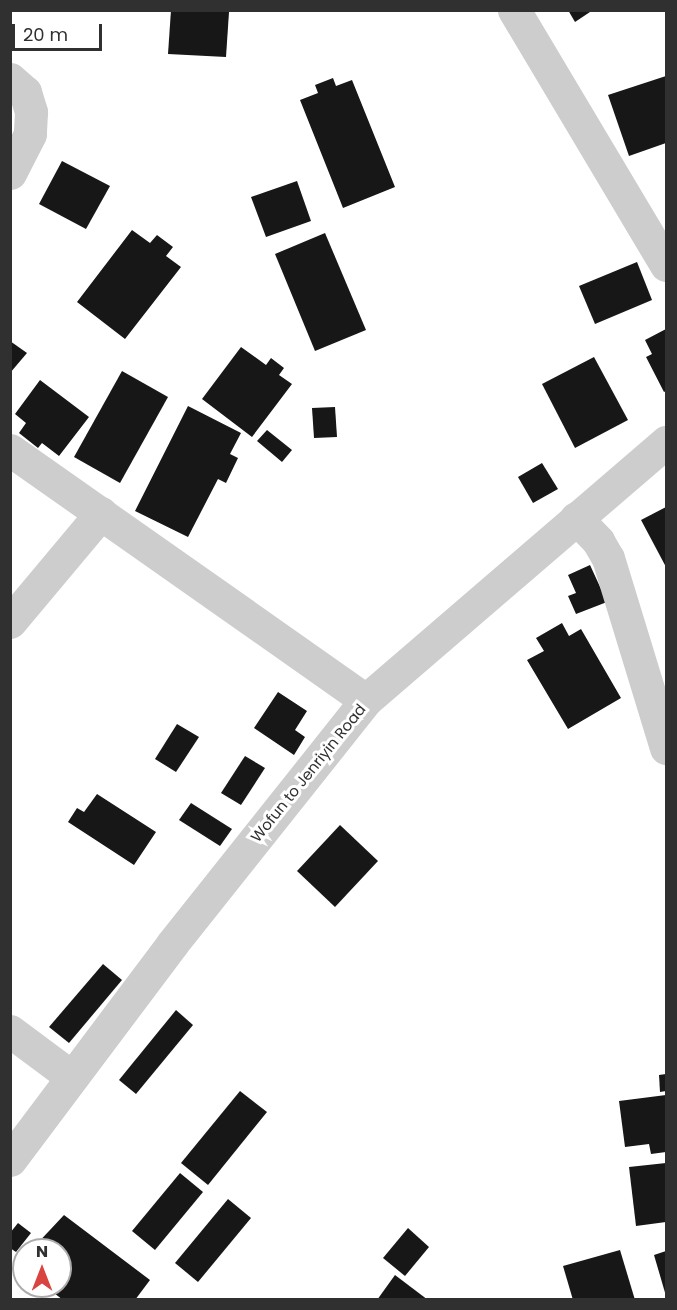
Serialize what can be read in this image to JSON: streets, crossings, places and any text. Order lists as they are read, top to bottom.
{
  "streets": {
    "street": ["Wofun to Jenriyin Road"]
  },
  "scale_bar": "20 m",
  "north": "top"
}
